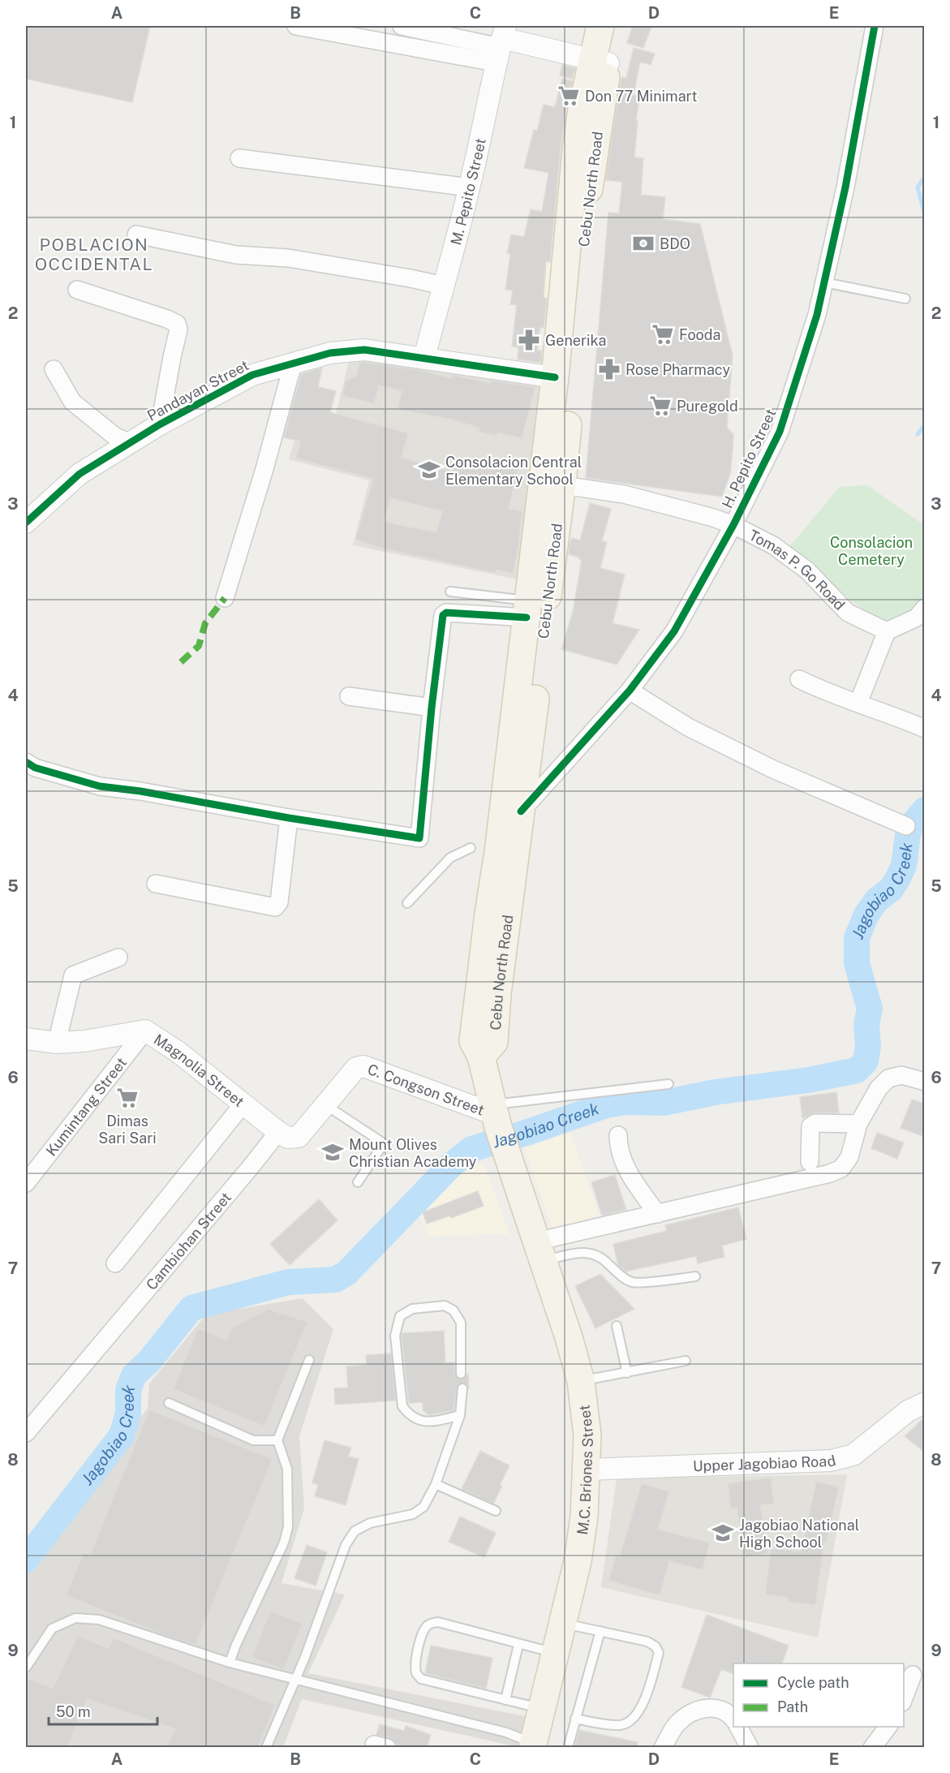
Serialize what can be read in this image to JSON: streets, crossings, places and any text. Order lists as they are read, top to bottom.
{
  "streets": {
    "main road": ["Cebu North Road", "M.C. Briones Street"],
    "street": [
      "M. Pepito Street",
      "Pandayan Street",
      "H. Pepito Street",
      "Tomas P. Go Road",
      "Magnolia Street",
      "C. Congson Street",
      "Kumintang Street",
      "Cambiohan Street",
      "Upper Jagobiao Road"
    ]
  },
  "crossings": [
    ["Cebu North Road", "Pandayan Street"],
    ["Cebu North Road", "H. Pepito Street"],
    ["Cebu North Road", "Tomas P. Go Road"],
    ["Cebu North Road", "M.C. Briones Street"],
    ["M. Pepito Street", "Pandayan Street"],
    ["H. Pepito Street", "Tomas P. Go Road"],
    ["Magnolia Street", "Kumintang Street"],
    ["Magnolia Street", "Cambiohan Street"],
    ["C. Congson Street", "M.C. Briones Street"],
    ["Upper Jagobiao Road", "M.C. Briones Street"]
  ],
  "districts": ["POBLACION OCCIDENTAL"],
  "water": ["Jagobiao Creek"],
  "parks": ["Consolacion Cemetery"],
  "places": {
    "supermarket": [
      "Don 77 Minimart",
      "Fooda",
      "Puregold",
      "Dimas Sari Sari"
    ],
    "bank": ["BDO"],
    "pharmacy": ["Generika", "Rose Pharmacy"],
    "school or university": ["Consolacion Central Elementary School", "Mount Olives Christian Academy", "Jagobiao National High School"]
  },
  "legend": ["Cycle path", "Path"],
  "scale_bar": "50 m",
  "grid": {
    "columns": [
      "A",
      "B",
      "C",
      "D",
      "E"
    ],
    "rows": [
      "1",
      "2",
      "3",
      "4",
      "5",
      "6",
      "7",
      "8",
      "9"
    ]
  }
}
